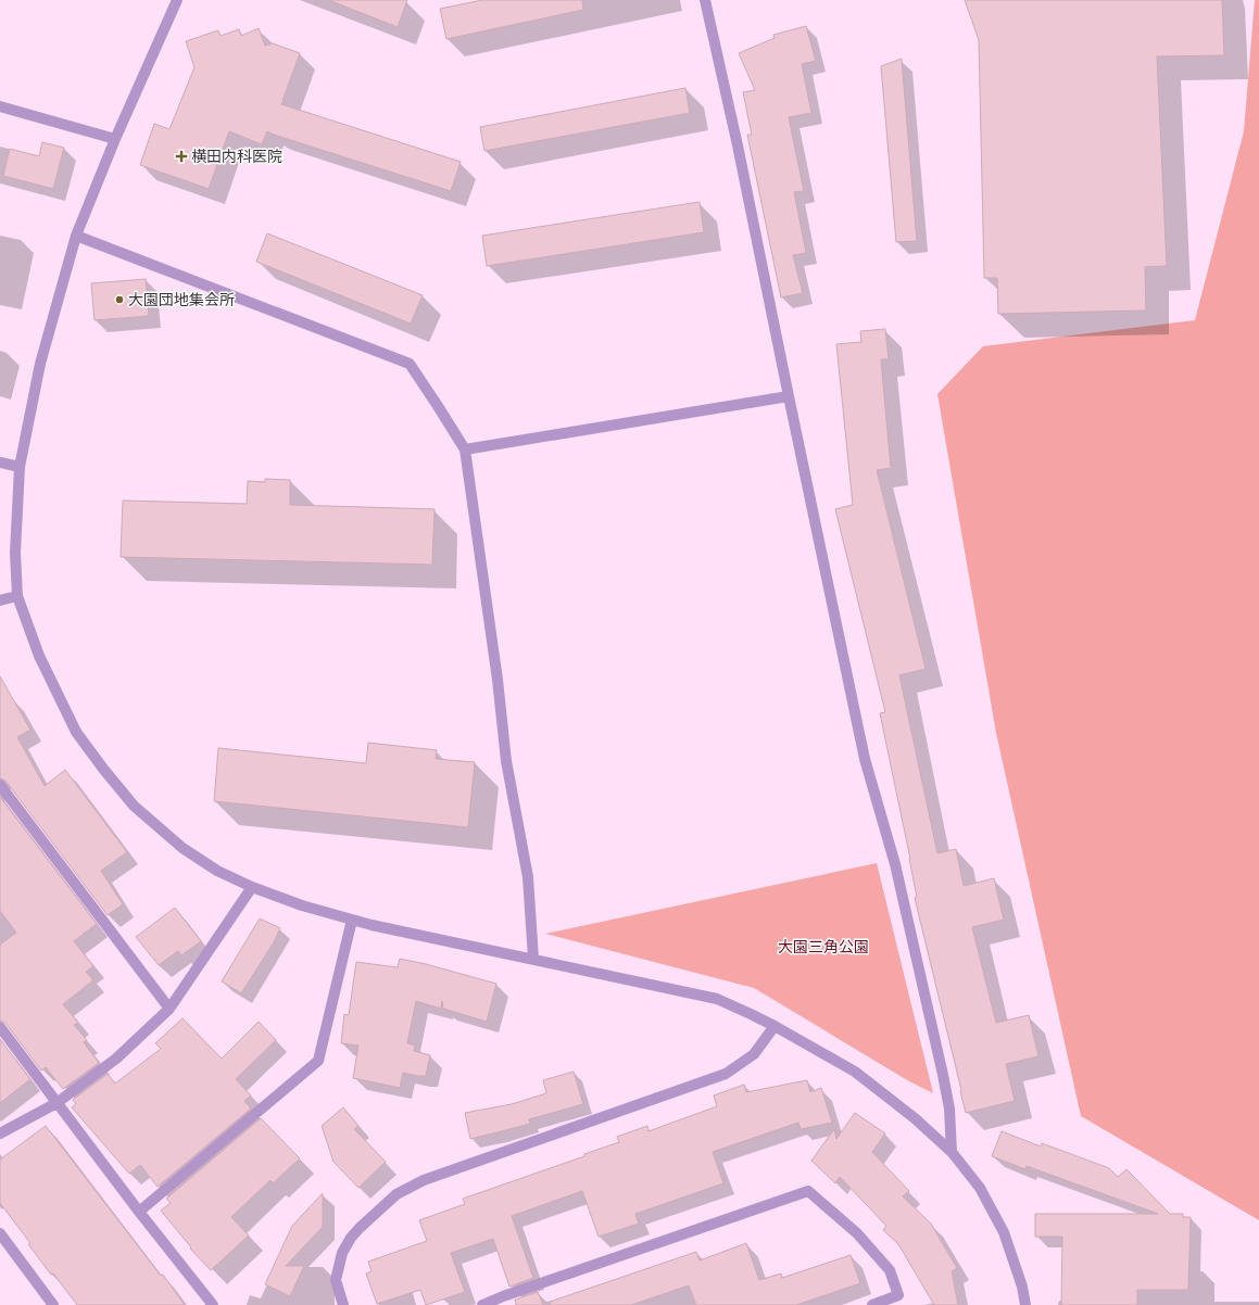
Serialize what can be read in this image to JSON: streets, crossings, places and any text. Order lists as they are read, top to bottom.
{
  "parks": ["大園三角公園"],
  "places": {
    "health": ["横田内科医院"],
    "other": ["大園団地集会所"]
  }
}
